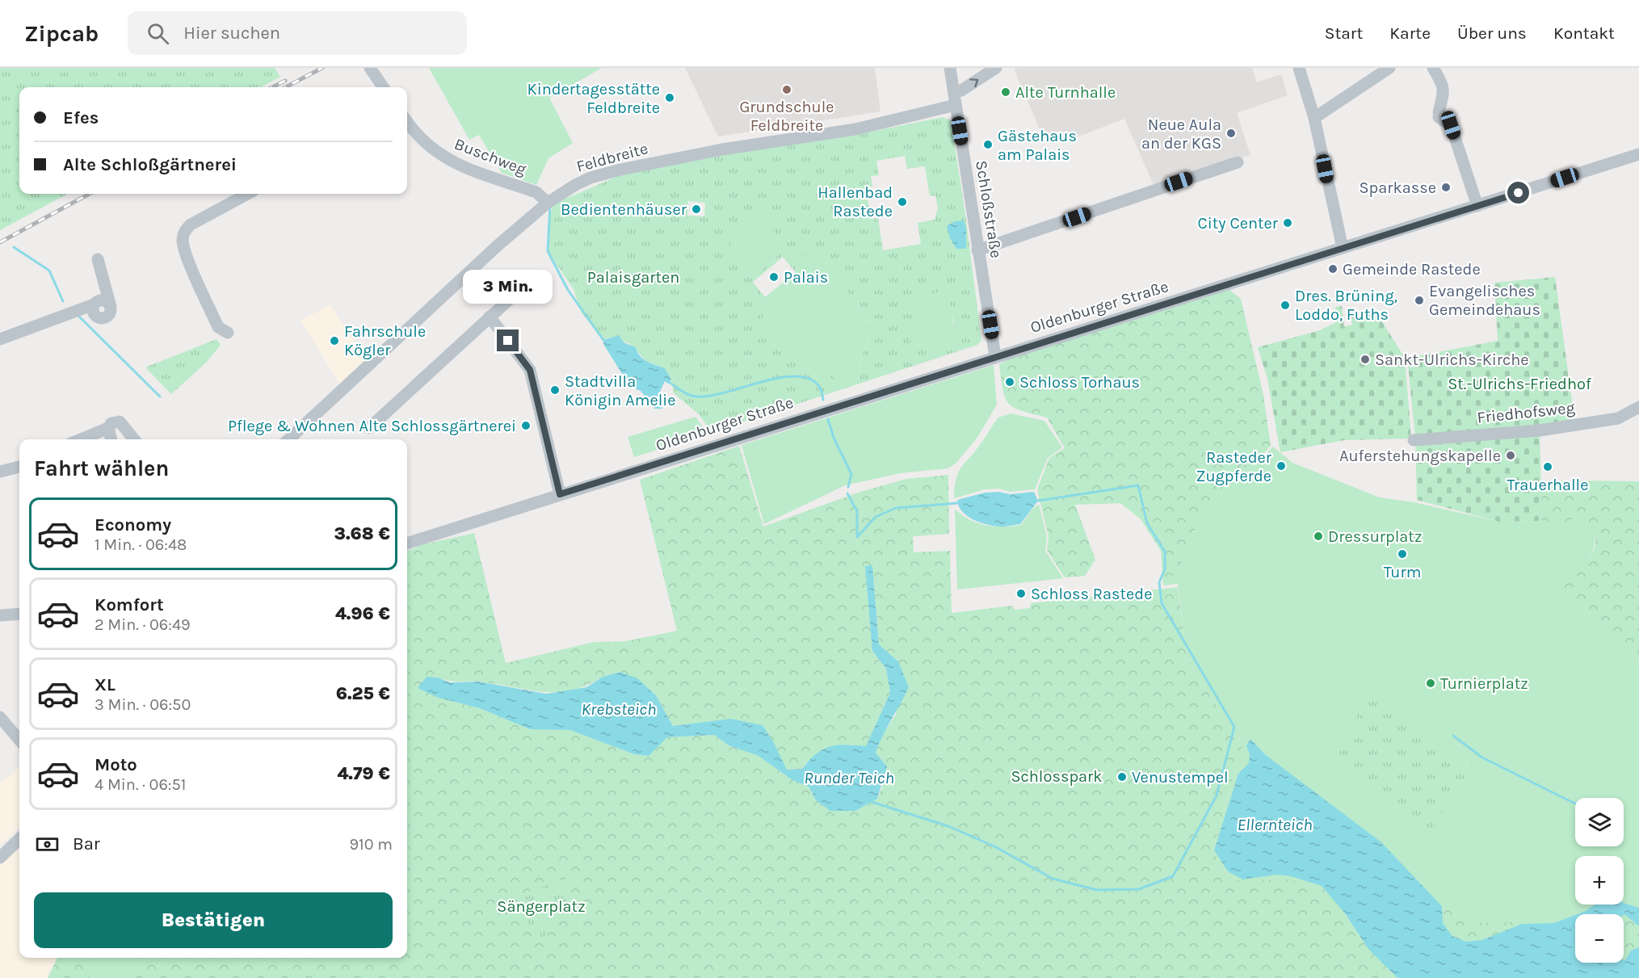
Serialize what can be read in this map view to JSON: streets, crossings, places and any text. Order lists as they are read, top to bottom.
{
  "streets": {
    "street": [
      "Buschweg",
      "Feldbreite",
      "Schloßstraße",
      "Oldenburger Straße",
      "Friedhofsweg"
    ]
  },
  "crossings": [
    ["Buschweg", "Feldbreite"],
    ["Feldbreite", "Schloßstraße"],
    ["Schloßstraße", "Oldenburger Straße"]
  ],
  "water": ["Krebsteich", "Runder Teich", "Ellernteich"],
  "parks": [
    "Palaisgarten",
    "St.-Ulrichs-Friedhof",
    "Schlosspark",
    "Sängerplatz"
  ],
  "places": [
    "Grundschule Feldbreite",
    "Alte Turnhalle",
    "Kindertagesstätte Feldbreite",
    "Neue Aula an der KGS",
    "Gästehaus am Palais",
    "Sparkasse",
    "Hallenbad Rastede",
    "Bedientenhäuser",
    "City Center",
    "Gemeinde Rastede",
    "Palais",
    "Evangelisches Gemeindehaus",
    "Dres. Brüning, Loddo, Fuths",
    "Fahrschule Kögler",
    "Sankt-Ulrichs-Kirche",
    "Schloss Torhaus",
    "Stadtvilla Königin Amelie",
    "Pflege & Wohnen Alte Schlossgärtnerei",
    "Auferstehungskapelle",
    "Rasteder Zugpferde",
    "Trauerhalle",
    "Dressurplatz",
    "Turm",
    "Schloss Rastede",
    "Turnierplatz",
    "Venustempel"
  ],
  "page": {
    "header": "Zipcab",
    "search": "Hier suchen",
    "nav": [
      "Start",
      "Karte",
      "Über uns",
      "Kontakt"
    ],
    "banner": ["Efes", "Alte Schloßgärtnerei"],
    "bubble": "3 Min.",
    "heading": "Fahrt wählen",
    "list": [
      {
        "name": "Economy",
        "note": "1 Min. · 06:48",
        "value": "3.68 €"
      },
      {
        "name": "Komfort",
        "note": "2 Min. · 06:49",
        "value": "4.96 €"
      },
      {
        "name": "XL",
        "note": "3 Min. · 06:50",
        "value": "6.25 €"
      },
      {
        "name": "Moto",
        "note": "4 Min. · 06:51",
        "value": "4.79 €"
      }
    ],
    "map_buttons": ["+", "−"],
    "pay": ["Bar", "910 m"],
    "buttons": "Bestätigen"
  }
}
